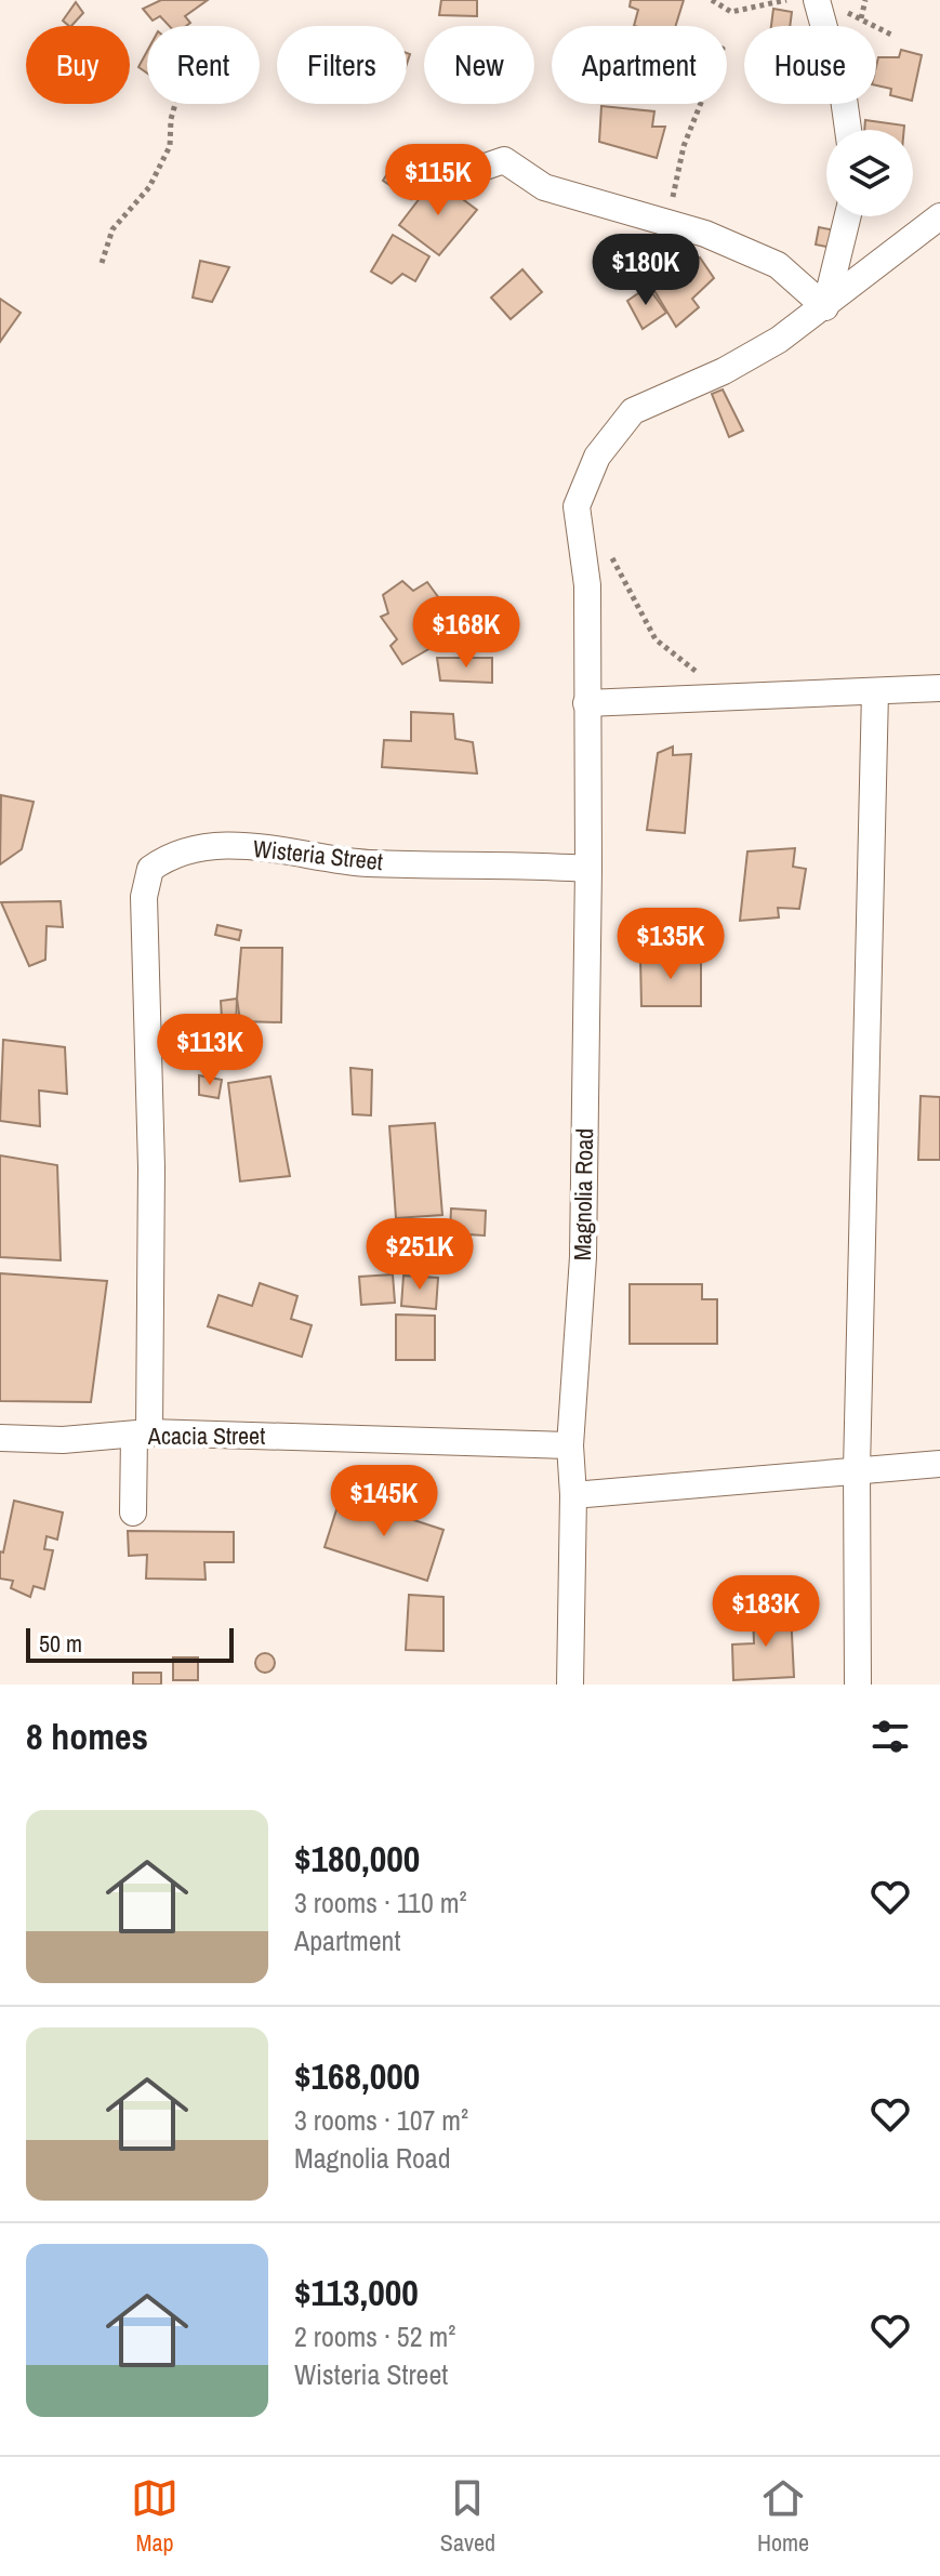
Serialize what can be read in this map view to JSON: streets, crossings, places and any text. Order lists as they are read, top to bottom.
{
  "streets": {
    "street": ["Wisteria Street", "Magnolia Road", "Acacia Street"]
  },
  "crossings": [
    ["Wisteria Street", "Magnolia Road"],
    ["Wisteria Street", "Acacia Street"],
    ["Magnolia Road", "Acacia Street"]
  ],
  "scale_bar": "50 m",
  "page": {
    "chip": [
      "Buy",
      "Rent",
      "Filters",
      "New",
      "Apartment",
      "House"
    ],
    "price": [
      "$115K",
      "$180K",
      "$168K",
      "$135K",
      "$113K",
      "$251K",
      "$145K",
      "$183K"
    ],
    "scale": "50 m",
    "heading": "8 homes",
    "list": [
      {
        "name": "$180,000",
        "note": "3 rooms · 110 m² · Apartment"
      },
      {
        "name": "$168,000",
        "note": "3 rooms · 107 m² · Magnolia Road"
      },
      {
        "name": "$113,000",
        "note": "2 rooms · 52 m² · Wisteria Street"
      }
    ],
    "tabs": ["Map", "Saved", "Home"]
  }
}
